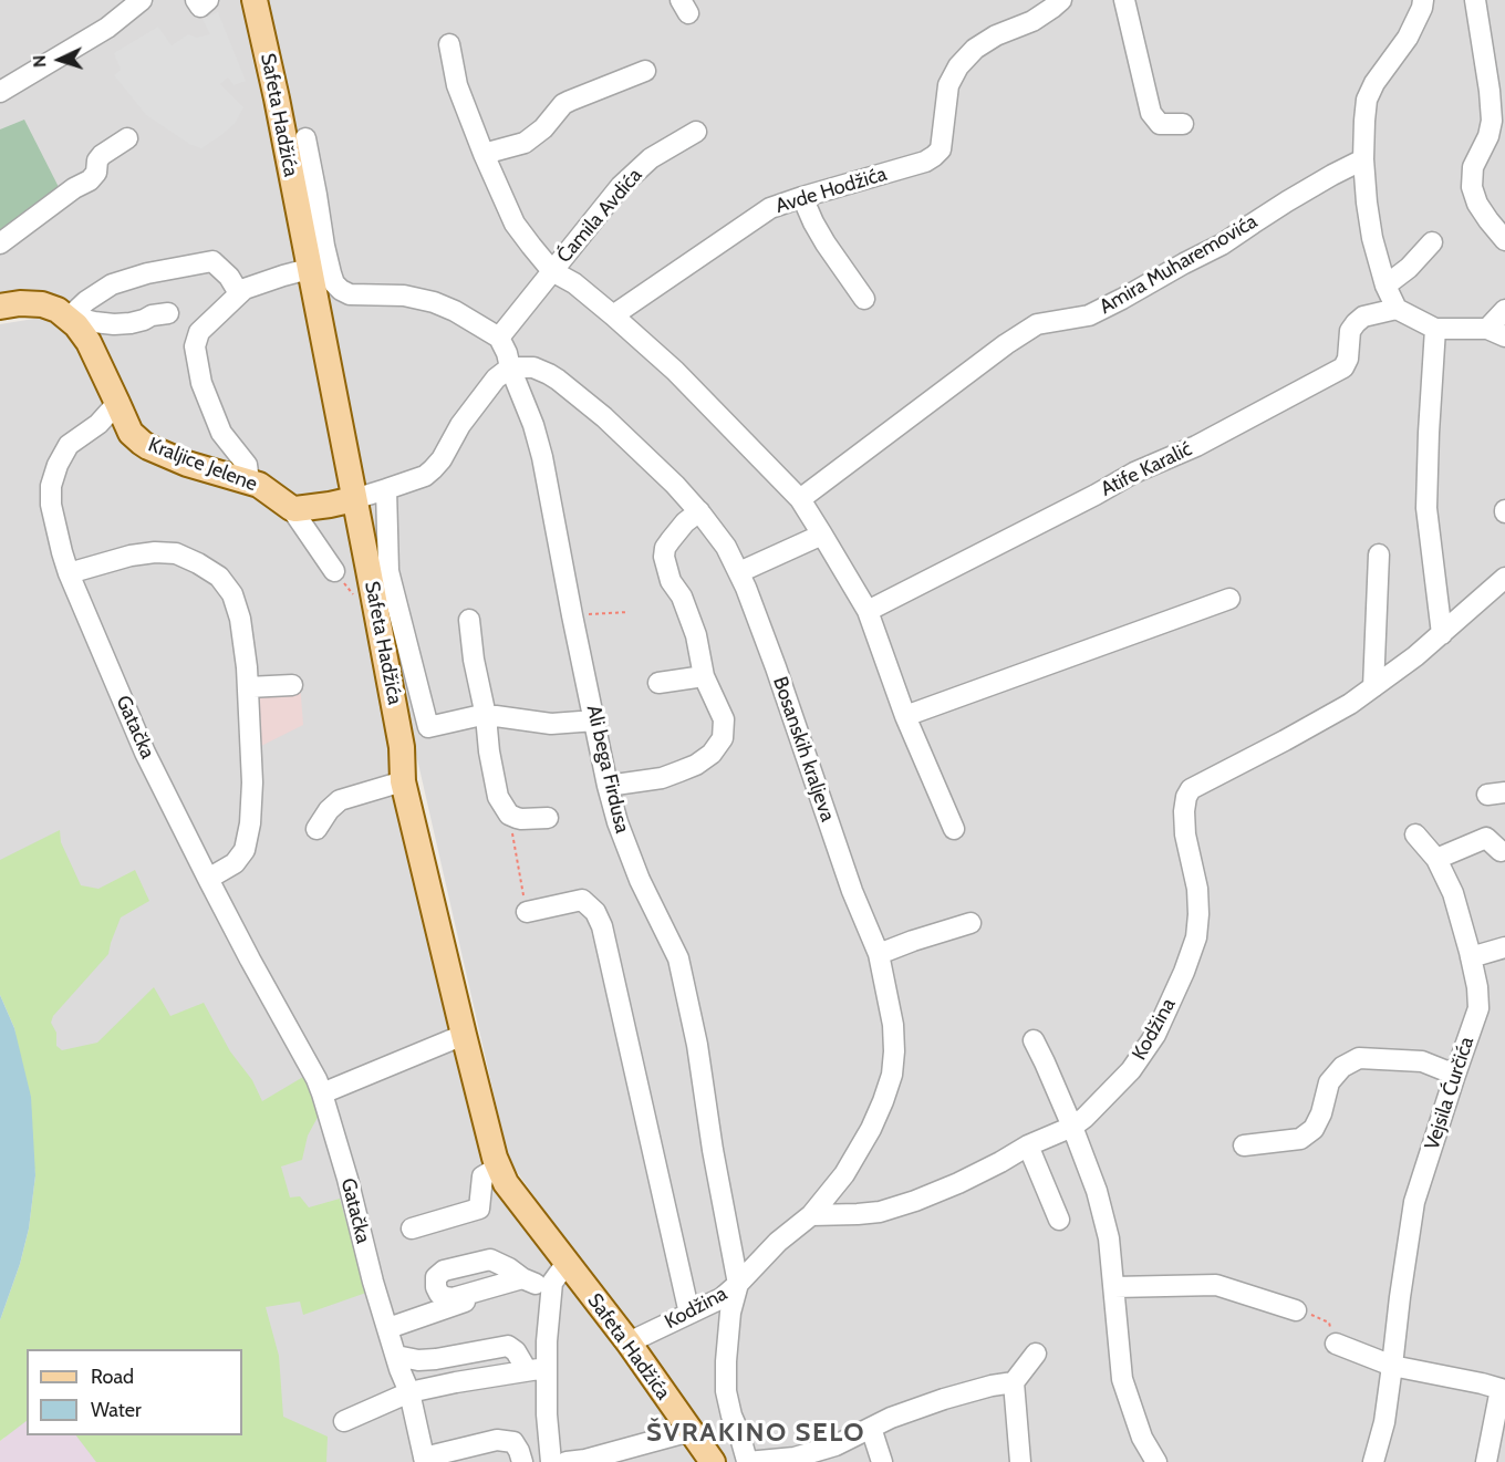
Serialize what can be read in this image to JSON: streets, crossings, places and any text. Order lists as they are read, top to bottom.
{
  "streets": {
    "main road": ["Safeta Hadžića", "Kraljice Jelene"],
    "street": [
      "Avde Hodžića",
      "Ćamila Avdića",
      "Amira Muharemovića",
      "Atife Karalić",
      "Gatačka",
      "Bosanskih kraljeva",
      "Ali bega Firdusa",
      "Kodžina",
      "Vejsila Ćurčića"
    ]
  },
  "crossings": [
    ["Safeta Hadžića", "Kodžina"],
    ["Kraljice Jelene", "Gatačka"],
    ["Bosanskih kraljeva", "Ali bega Firdusa"],
    ["Bosanskih kraljeva", "Kodžina"],
    ["Ali bega Firdusa", "Kodžina"]
  ],
  "districts": ["ŠVRAKINO SELO"],
  "legend": ["Road", "Water"],
  "north": "left"
}
